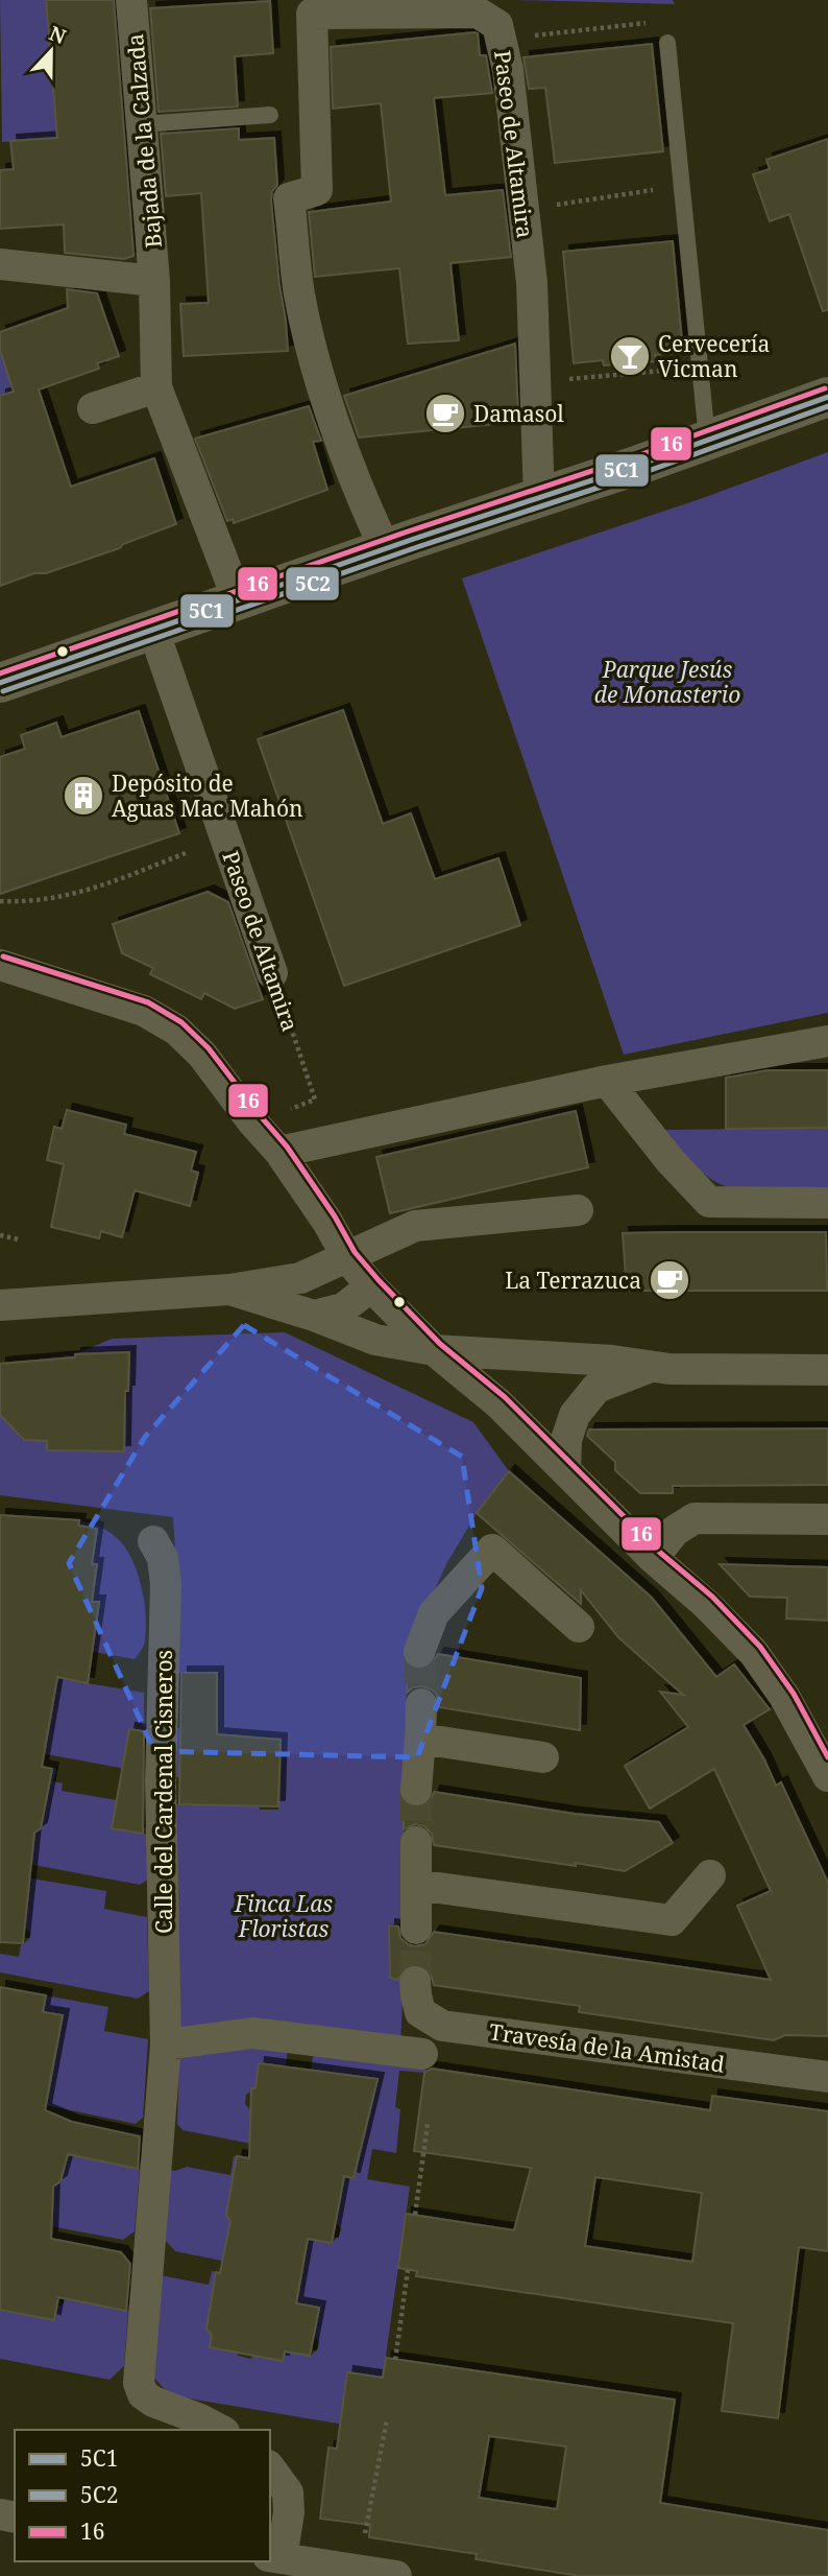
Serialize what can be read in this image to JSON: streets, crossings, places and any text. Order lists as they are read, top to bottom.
{
  "streets": {
    "street": [
      "Bajada de la Calzada",
      "Paseo de Altamira",
      "Calle del Cardenal Cisneros",
      "Travesía de la Amistad"
    ]
  },
  "parks": ["Parque Jesús de Monasterio", "Finca Las Floristas"],
  "places": {
    "bar": ["Cervecería Vicman"],
    "cafe": ["Damasol", "La Terrazuca"],
    "building": ["Depósito de Aguas Mac Mahón"]
  },
  "lines": ["transit line 16", "transit line 5C1", "transit line 5C2"],
  "legend": ["5C1", "5C2", "16"],
  "north": "top"
}
